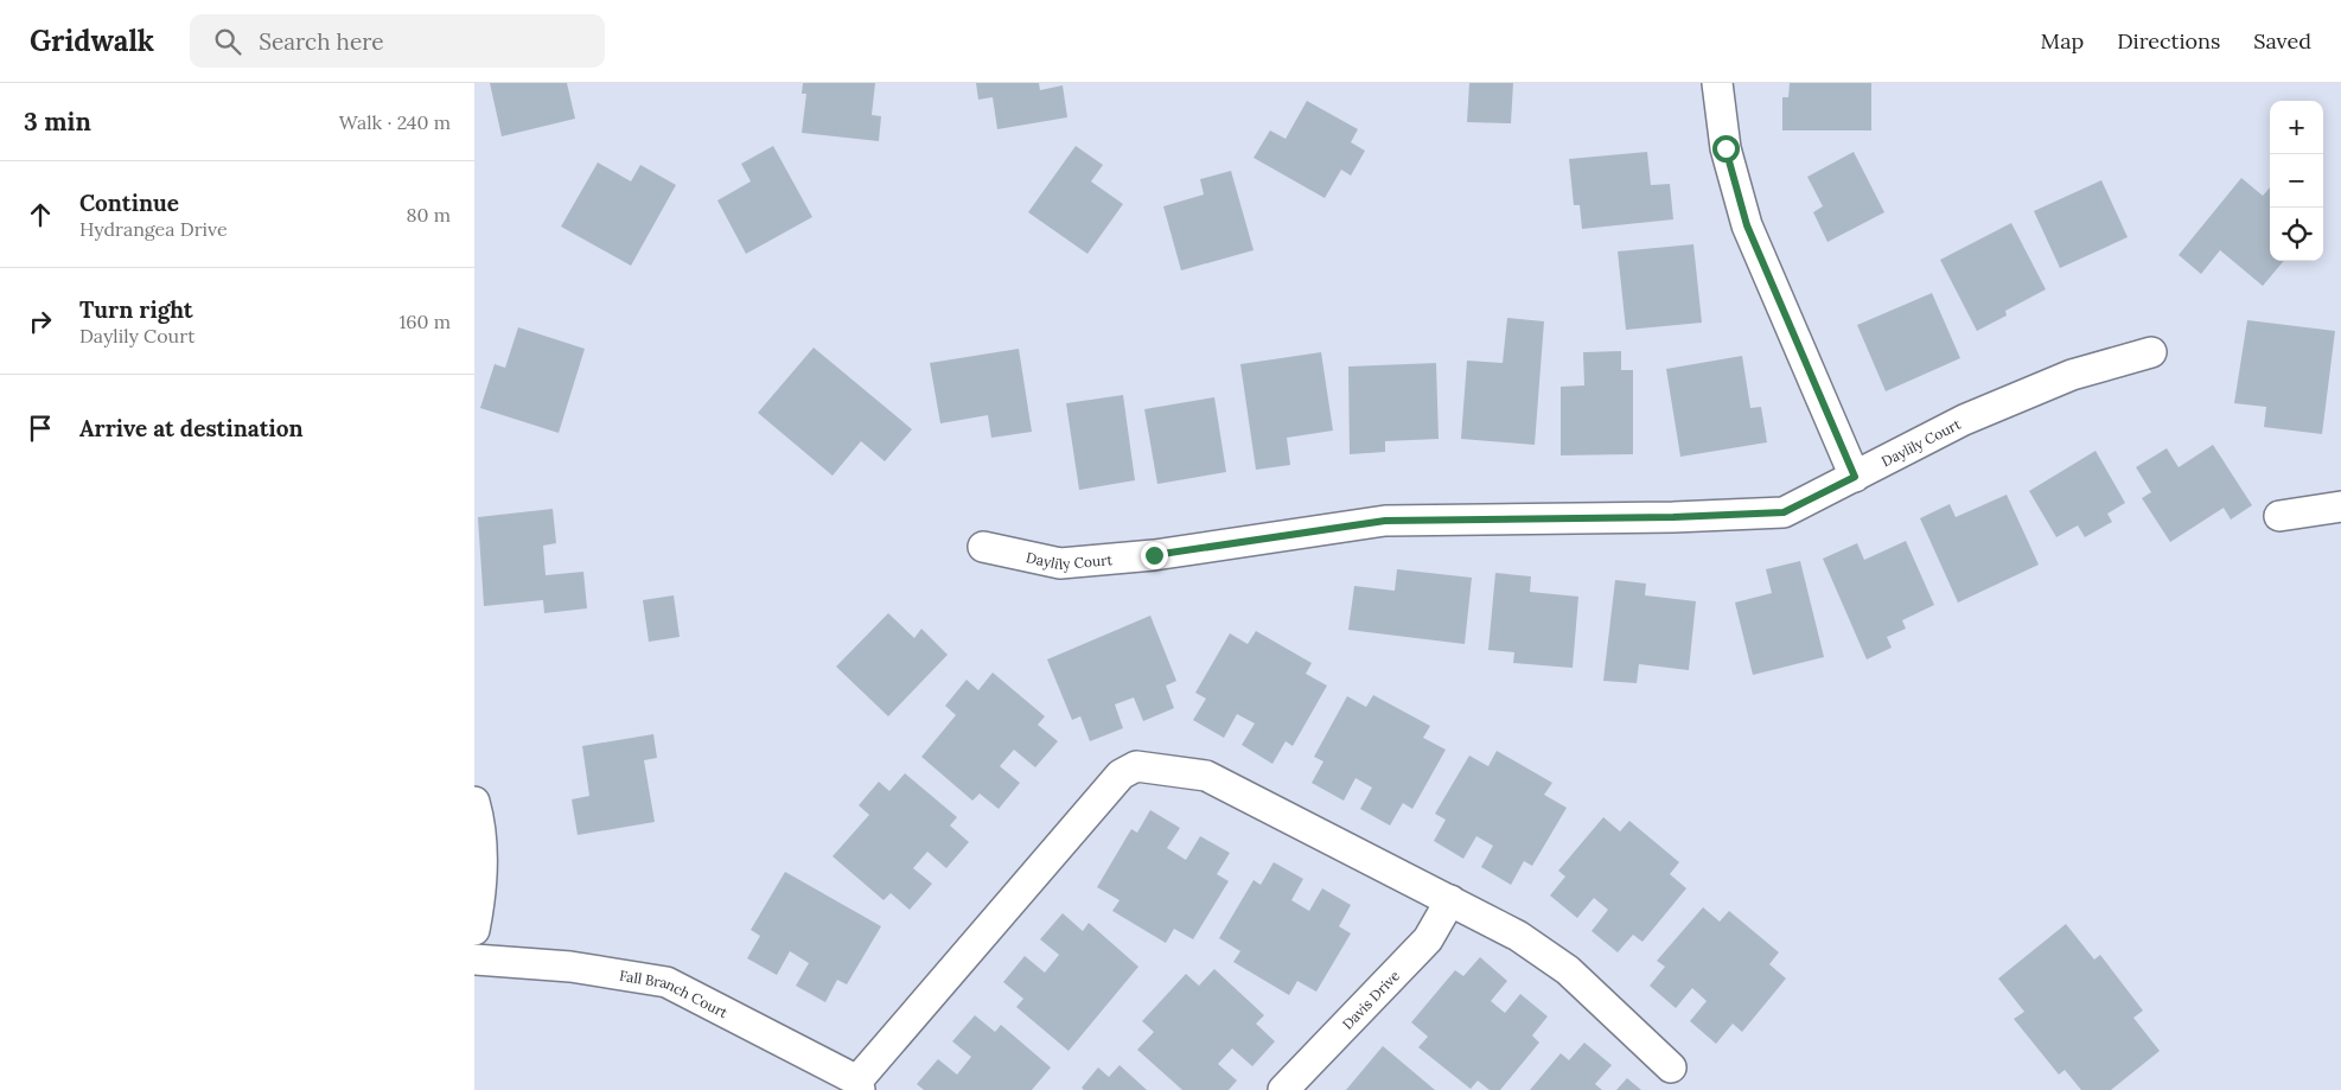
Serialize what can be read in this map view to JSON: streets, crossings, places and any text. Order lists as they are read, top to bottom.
{
  "streets": {
    "street": ["Daylily Court", "Fall Branch Court", "Davis Drive"]
  },
  "page": {
    "header": "Gridwalk",
    "search": "Search here",
    "nav": ["Map", "Directions", "Saved"],
    "heading": ["3 min", "Walk · 240 m"],
    "map_buttons": ["+", "−"],
    "list": [
      ["Continue", "Hydrangea Drive", "80 m"],
      ["Turn right", "Daylily Court", "160 m"],
      "Arrive at destination"
    ]
  }
}
